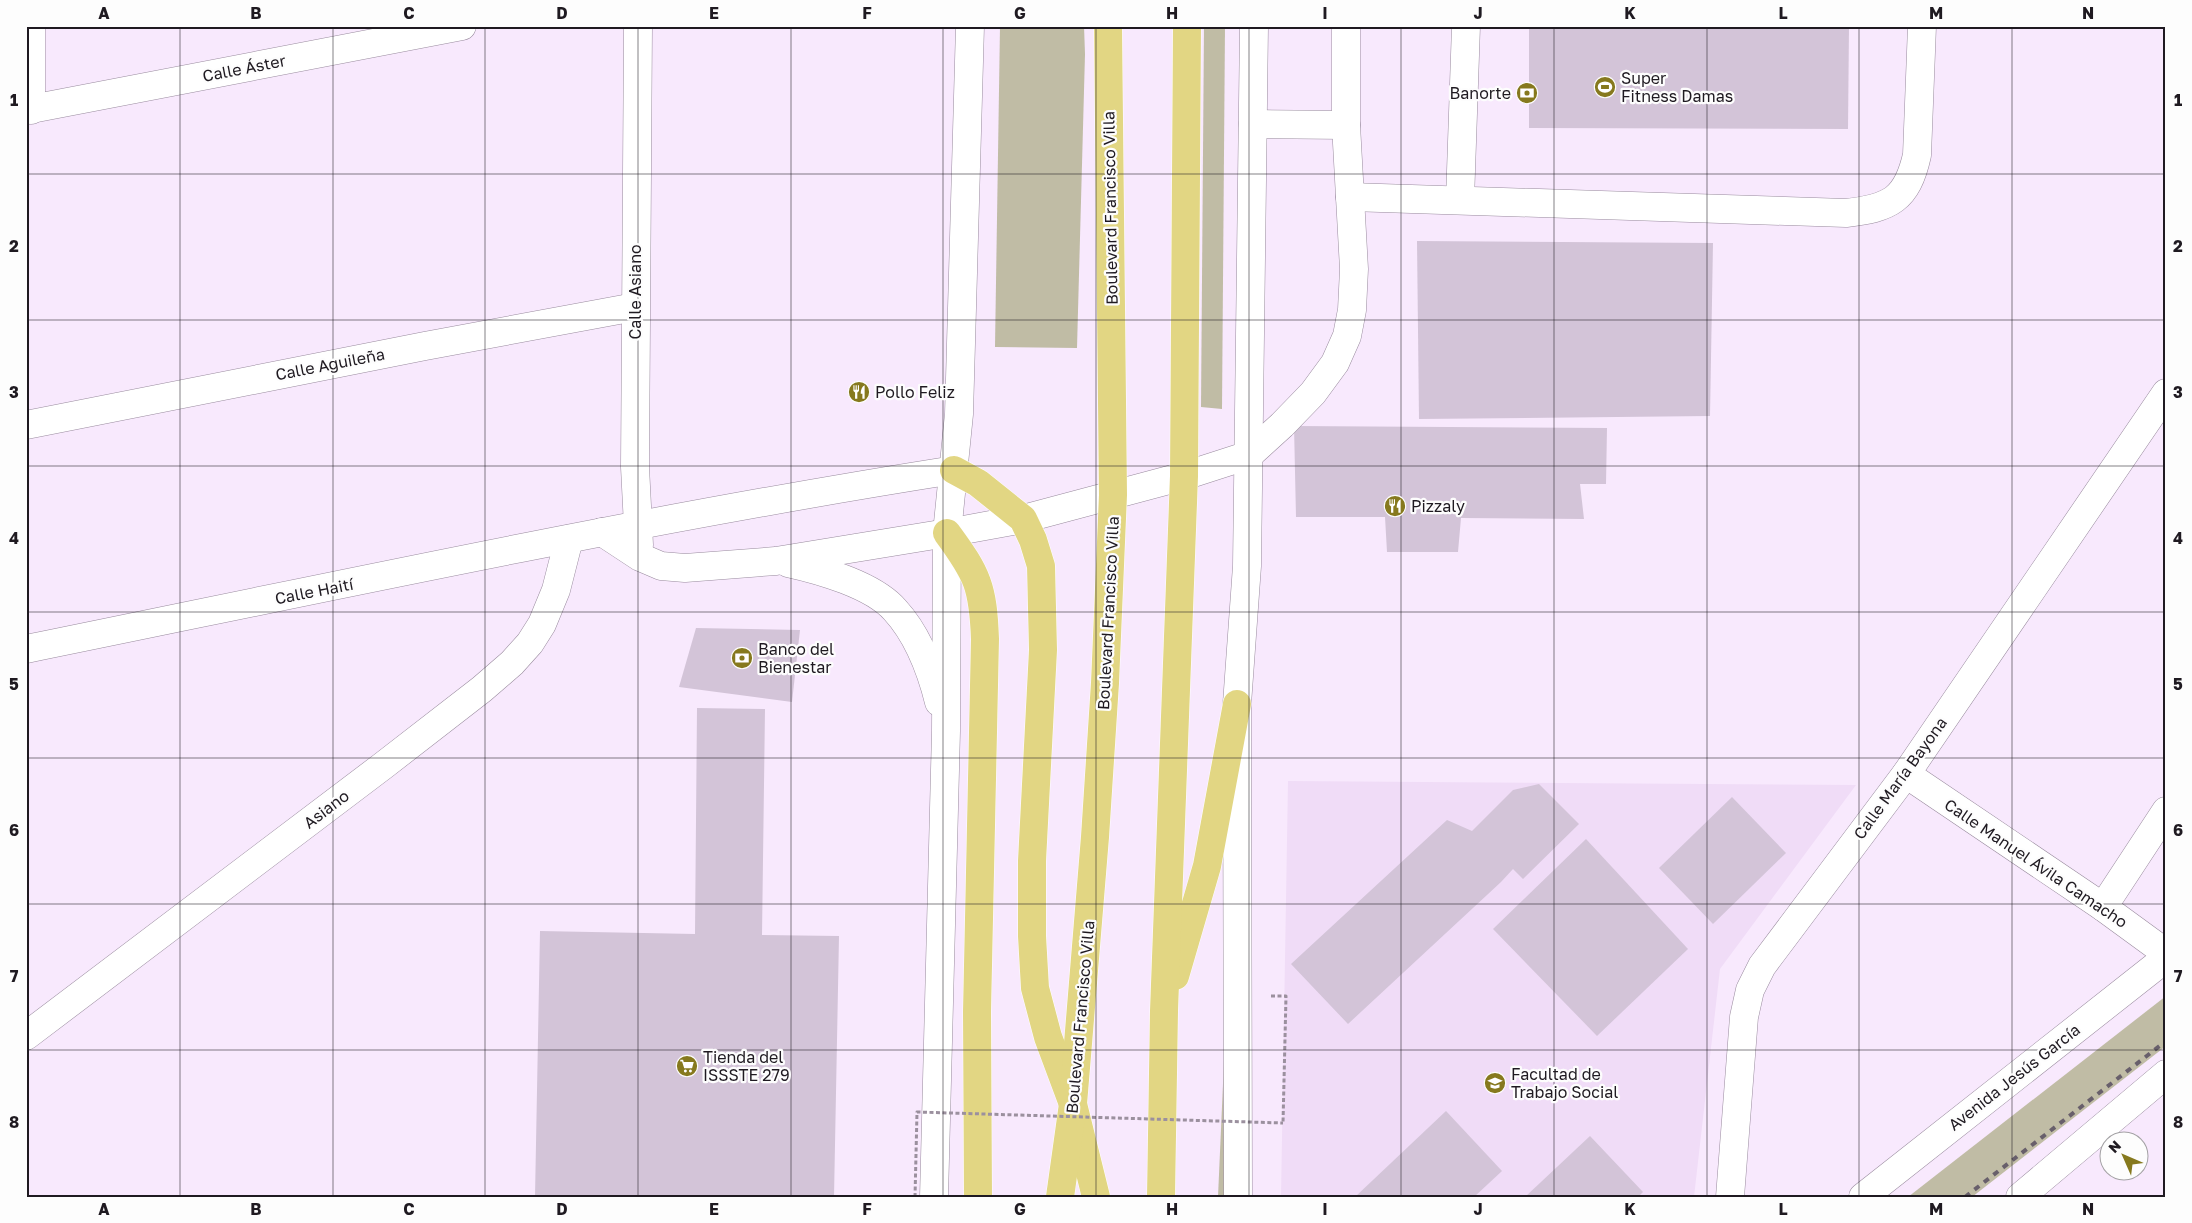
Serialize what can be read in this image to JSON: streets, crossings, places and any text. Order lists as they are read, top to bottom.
{
  "streets": {
    "main road": ["Boulevard Francisco Villa"],
    "street": [
      "Calle Áster",
      "Calle Asiano",
      "Calle Aguileña",
      "Calle Haití",
      "Calle María Bayona",
      "Asiano",
      "Calle Manuel Ávila Camacho",
      "Avenida Jesús García"
    ]
  },
  "crossings": [
    ["Calle Asiano", "Calle Aguileña"],
    ["Calle Asiano", "Calle Haití"],
    ["Calle Haití", "Asiano"],
    ["Calle María Bayona", "Calle Manuel Ávila Camacho"]
  ],
  "places": {
    "sports": ["Super Fitness Damas"],
    "bank": ["Banorte", "Banco del Bienestar"],
    "restaurant": ["Pollo Feliz", "Pizzaly"],
    "supermarket": ["Tienda del ISSSTE 279"],
    "school or university": ["Facultad de Trabajo Social"]
  },
  "north": "top left",
  "grid": {
    "columns": [
      "A",
      "B",
      "C",
      "D",
      "E",
      "F",
      "G",
      "H",
      "I",
      "J",
      "K",
      "L",
      "M",
      "N"
    ],
    "rows": [
      "1",
      "2",
      "3",
      "4",
      "5",
      "6",
      "7",
      "8"
    ]
  }
}
